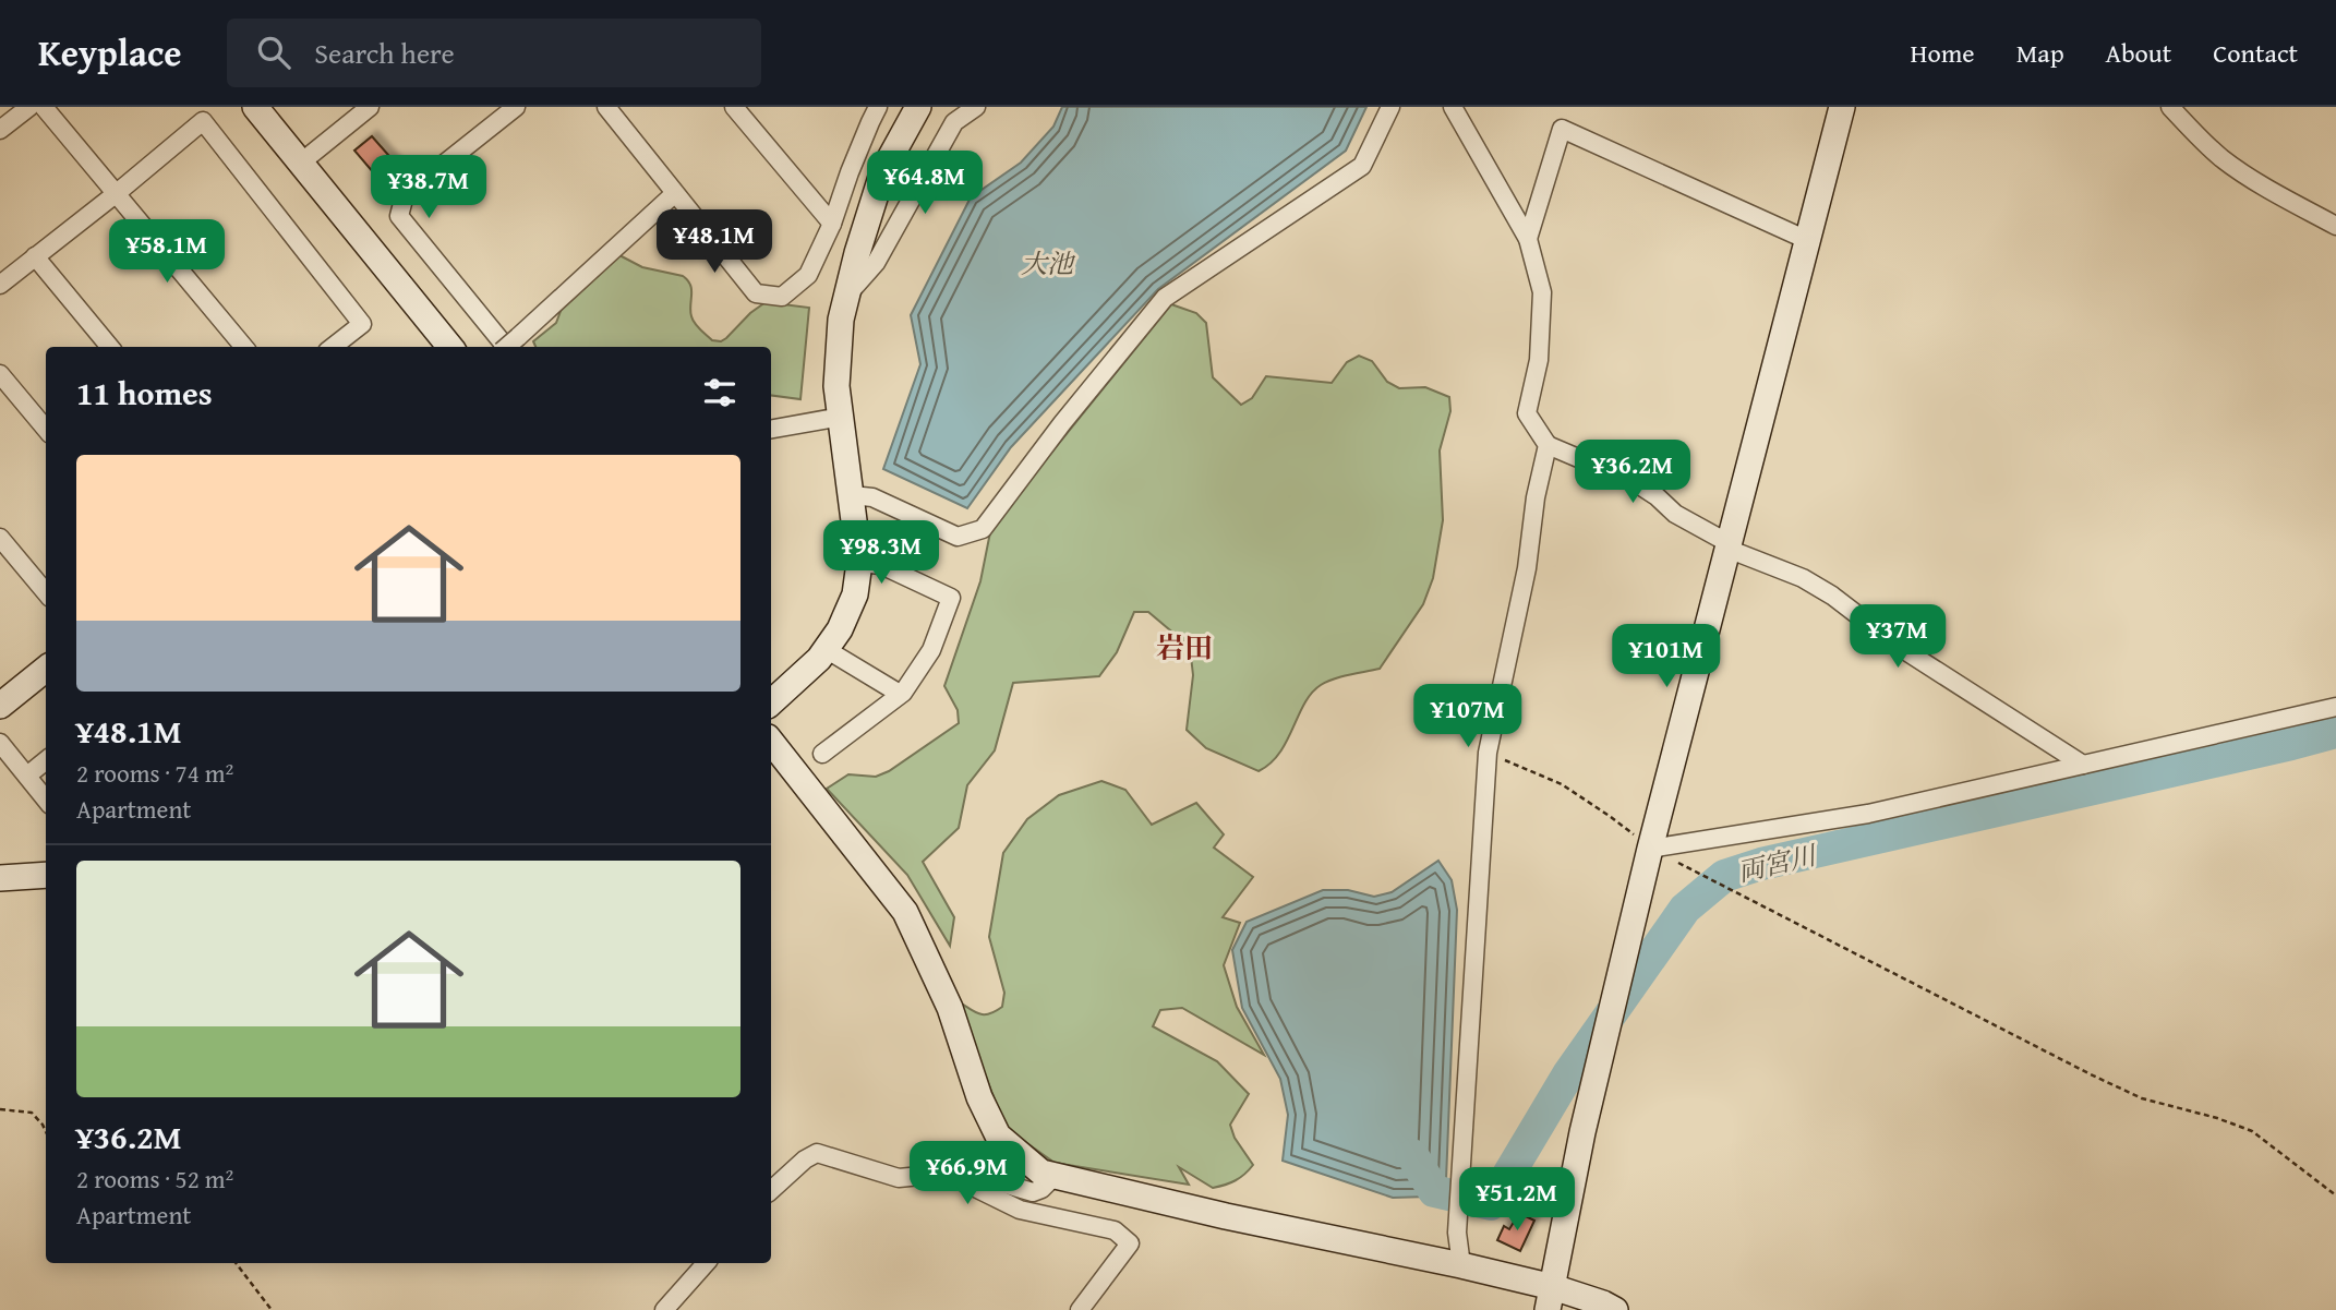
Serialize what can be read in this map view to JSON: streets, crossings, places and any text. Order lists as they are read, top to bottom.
{
  "districts": ["岩田"],
  "water": ["大池", "両宮川"],
  "page": {
    "header": "Keyplace",
    "search": "Search here",
    "nav": [
      "Home",
      "Map",
      "About",
      "Contact"
    ],
    "price": [
      "¥64.8M",
      "¥38.7M",
      "¥48.1M",
      "¥58.1M",
      "¥36.2M",
      "¥98.3M",
      "¥37M",
      "¥101M",
      "¥107M",
      "¥66.9M",
      "¥51.2M"
    ],
    "heading": "11 homes",
    "list": [
      {
        "name": "¥48.1M",
        "note": "2 rooms · 74 m² · Apartment"
      },
      {
        "name": "¥36.2M",
        "note": "2 rooms · 52 m² · Apartment"
      }
    ]
  }
}
